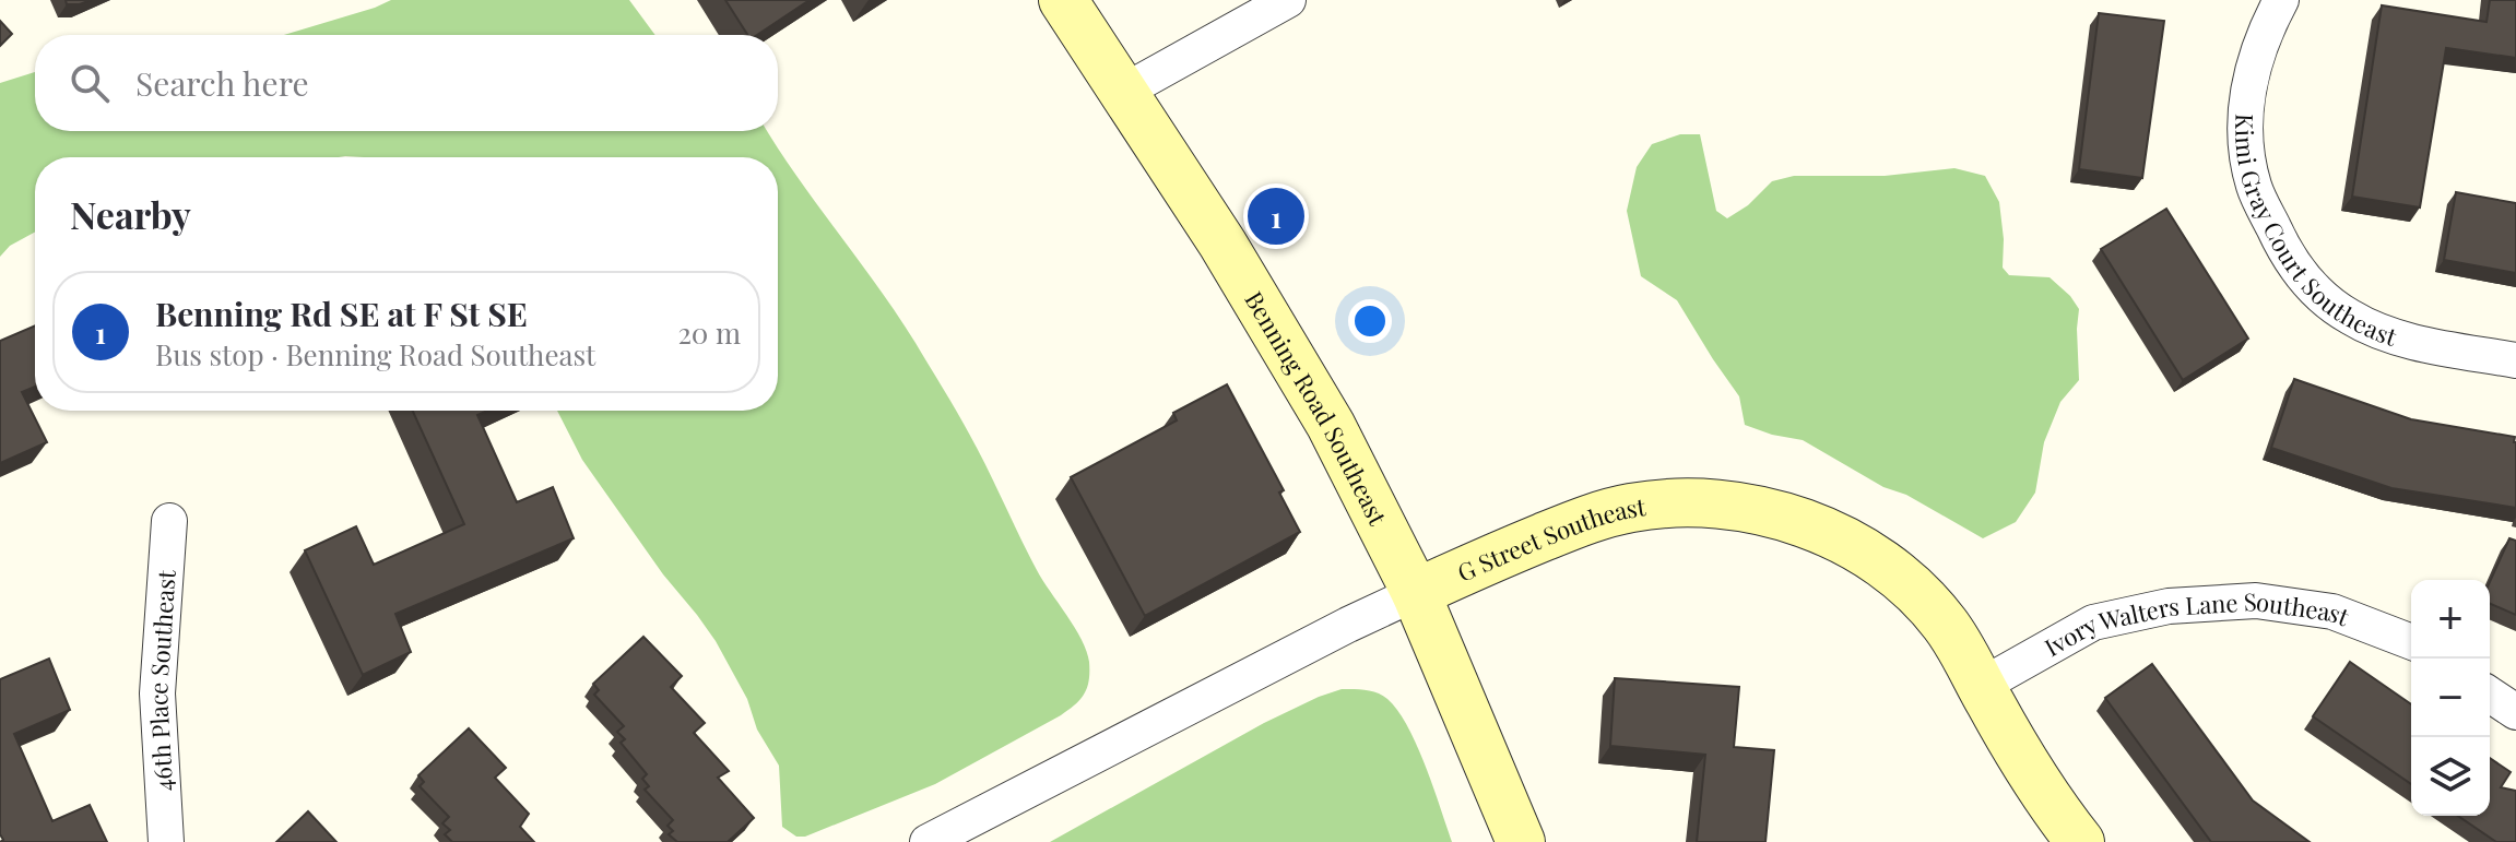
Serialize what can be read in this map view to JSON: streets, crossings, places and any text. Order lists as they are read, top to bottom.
{
  "streets": {
    "main road": ["Benning Road Southeast", "G Street Southeast"],
    "street": ["Kimi Gray Court Southeast", "Ivory Walters Lane Southeast", "46th Place Southeast"]
  },
  "crossings": [
    ["Benning Road Southeast", "G Street Southeast"],
    ["G Street Southeast", "Ivory Walters Lane Southeast"]
  ],
  "page": {
    "search": "Search here",
    "heading": "Nearby",
    "pins": "1",
    "list": [
      {
        "mark": "1",
        "name": "Benning Rd SE at F St SE",
        "note": "Bus stop · Benning Road Southeast",
        "value": "20 m"
      }
    ],
    "map_buttons": ["+", "−"]
  }
}
